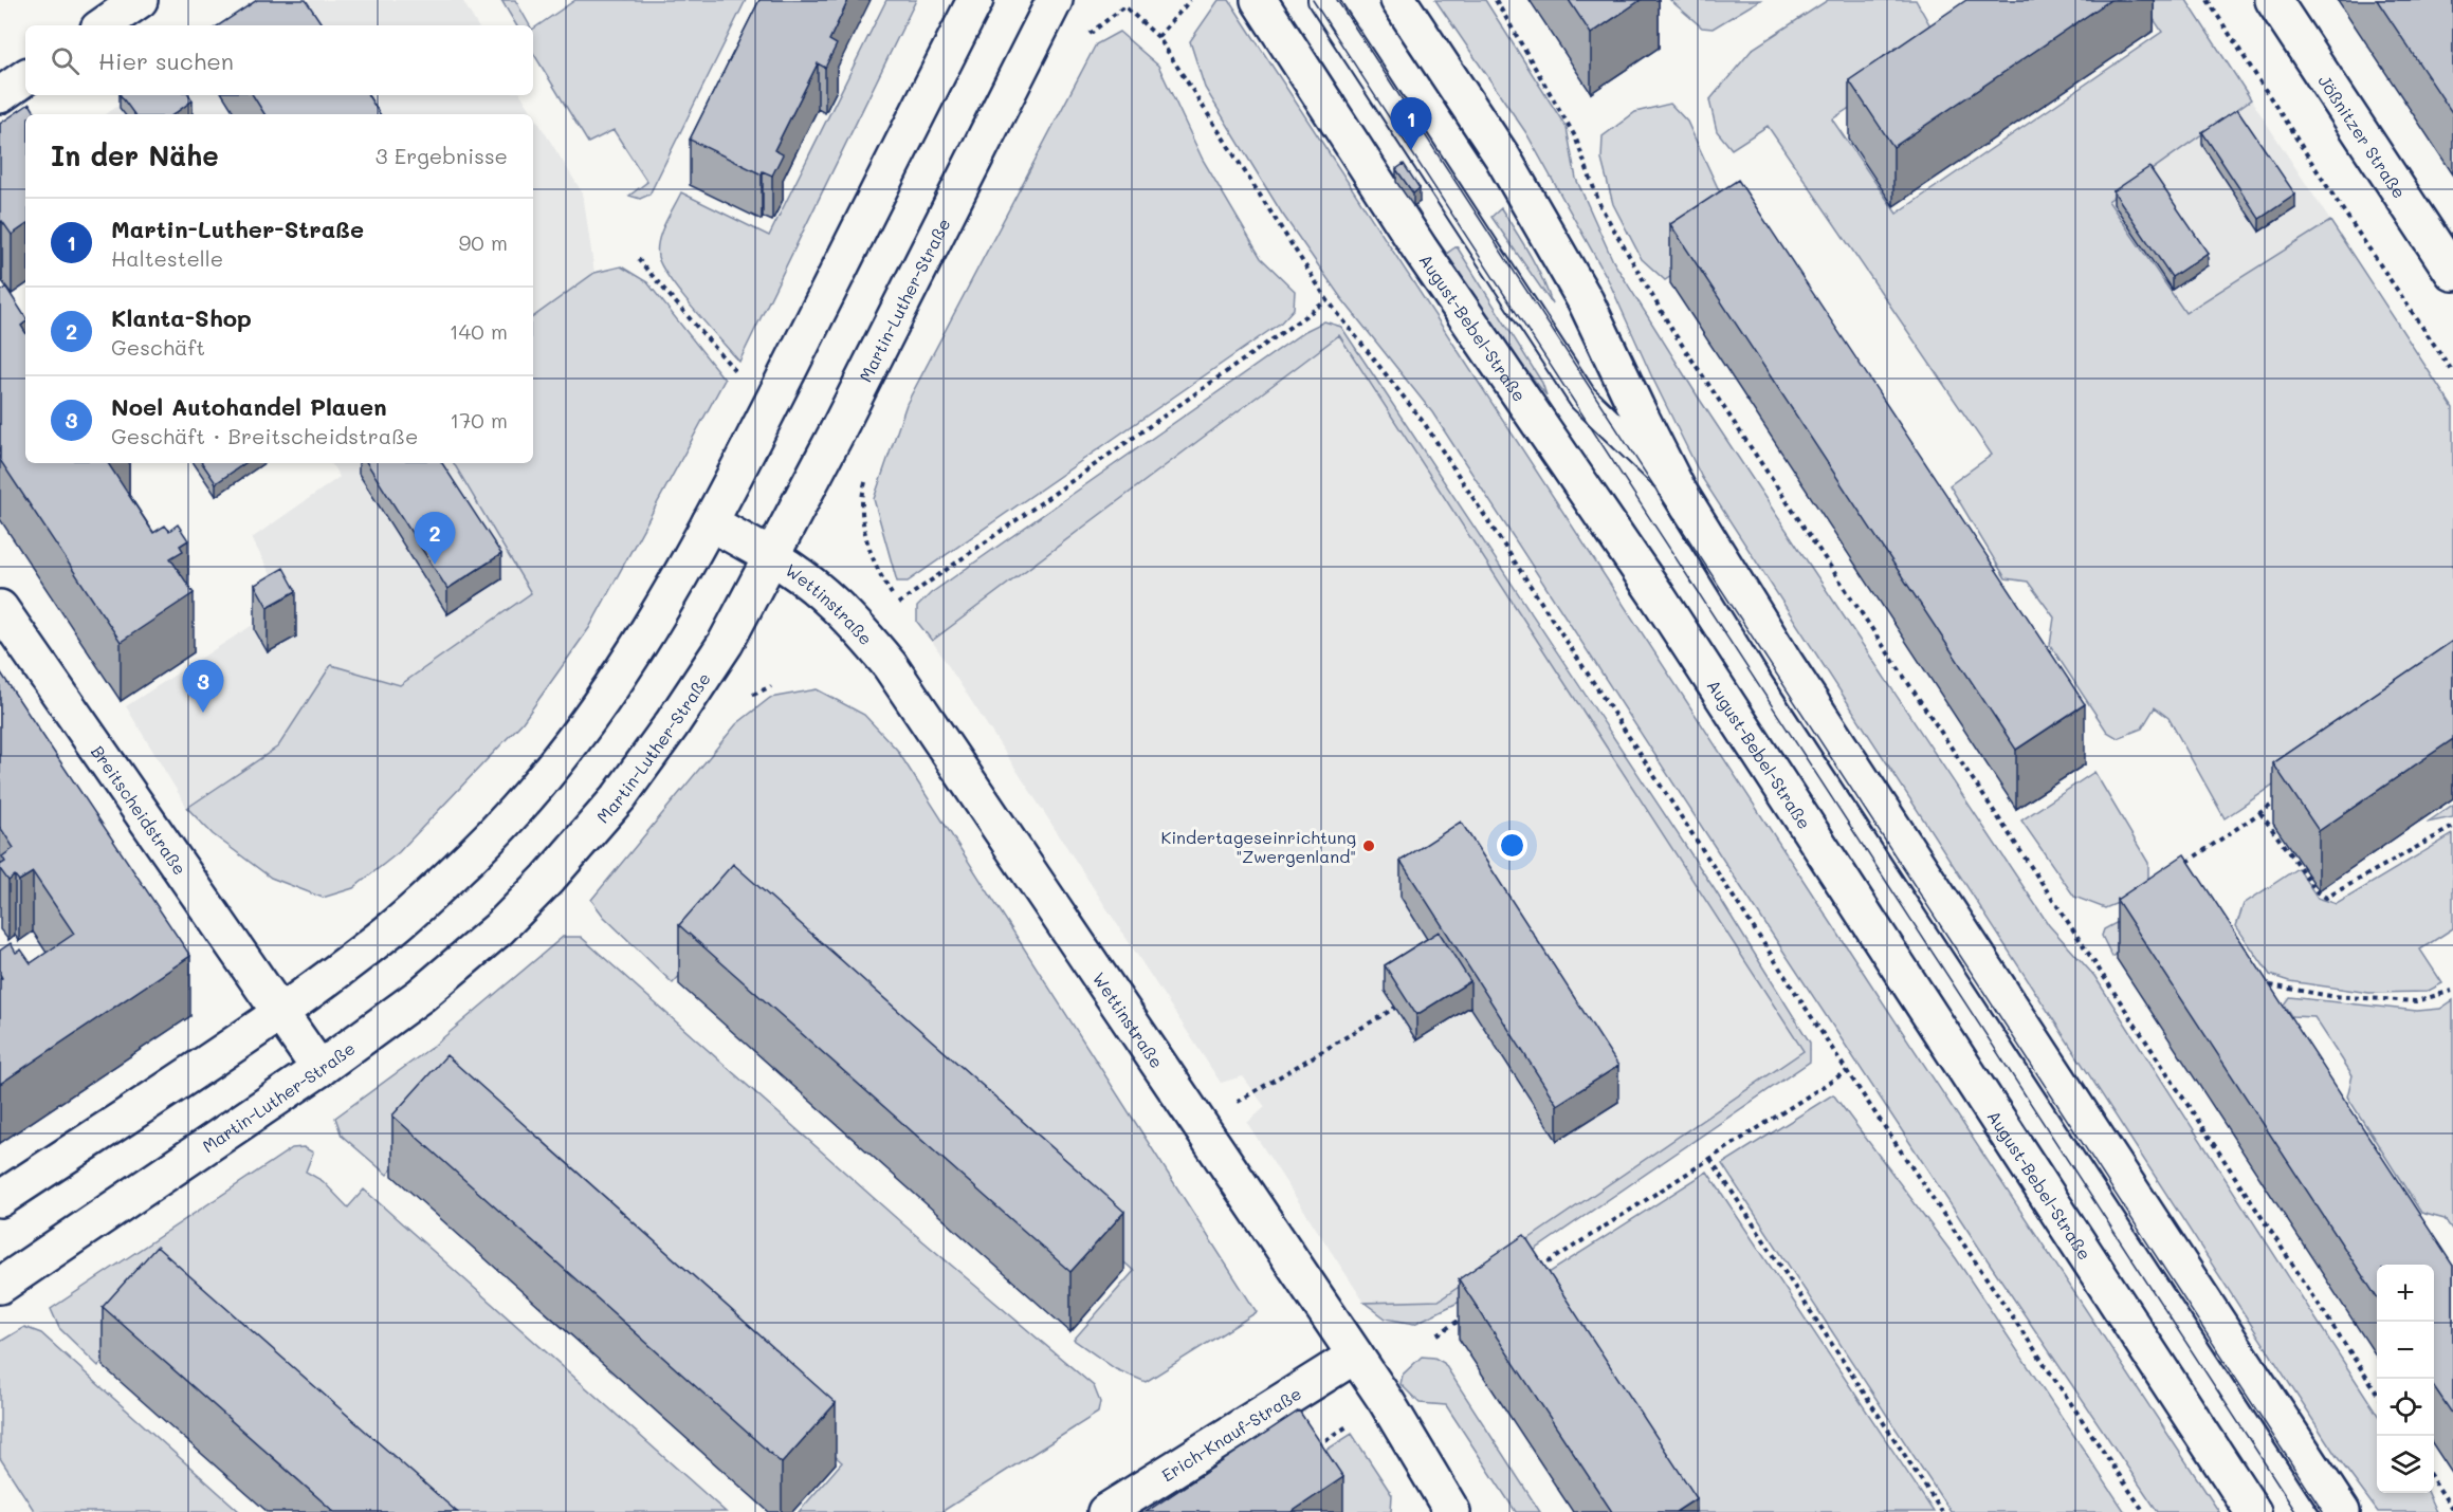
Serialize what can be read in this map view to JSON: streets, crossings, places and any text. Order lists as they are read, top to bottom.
{
  "streets": {
    "street": [
      "Jößnitzer Straße",
      "Martin-Luther-Straße",
      "August-Bebel-Straße",
      "Wettinstraße",
      "Breitscheidstraße",
      "Erich-Knauf-Straße"
    ]
  },
  "crossings": [
    ["Martin-Luther-Straße", "Wettinstraße"],
    ["Martin-Luther-Straße", "Breitscheidstraße"],
    ["Wettinstraße", "Erich-Knauf-Straße"]
  ],
  "places": ["Kindertageseinrichtung \"Zwergenland\""],
  "page": {
    "search": "Hier suchen",
    "pins": ["1", "2", "3"],
    "heading": ["In der Nähe", "3 Ergebnisse"],
    "list": [
      {
        "mark": "1",
        "name": "Martin-Luther-Straße",
        "note": "Haltestelle",
        "value": "90 m"
      },
      {
        "mark": "2",
        "name": "Klanta-Shop",
        "note": "Geschäft",
        "value": "140 m"
      },
      {
        "mark": "3",
        "name": "Noel Autohandel Plauen",
        "note": "Geschäft · Breitscheidstraße",
        "value": "170 m"
      }
    ],
    "map_buttons": ["+", "−"]
  }
}
